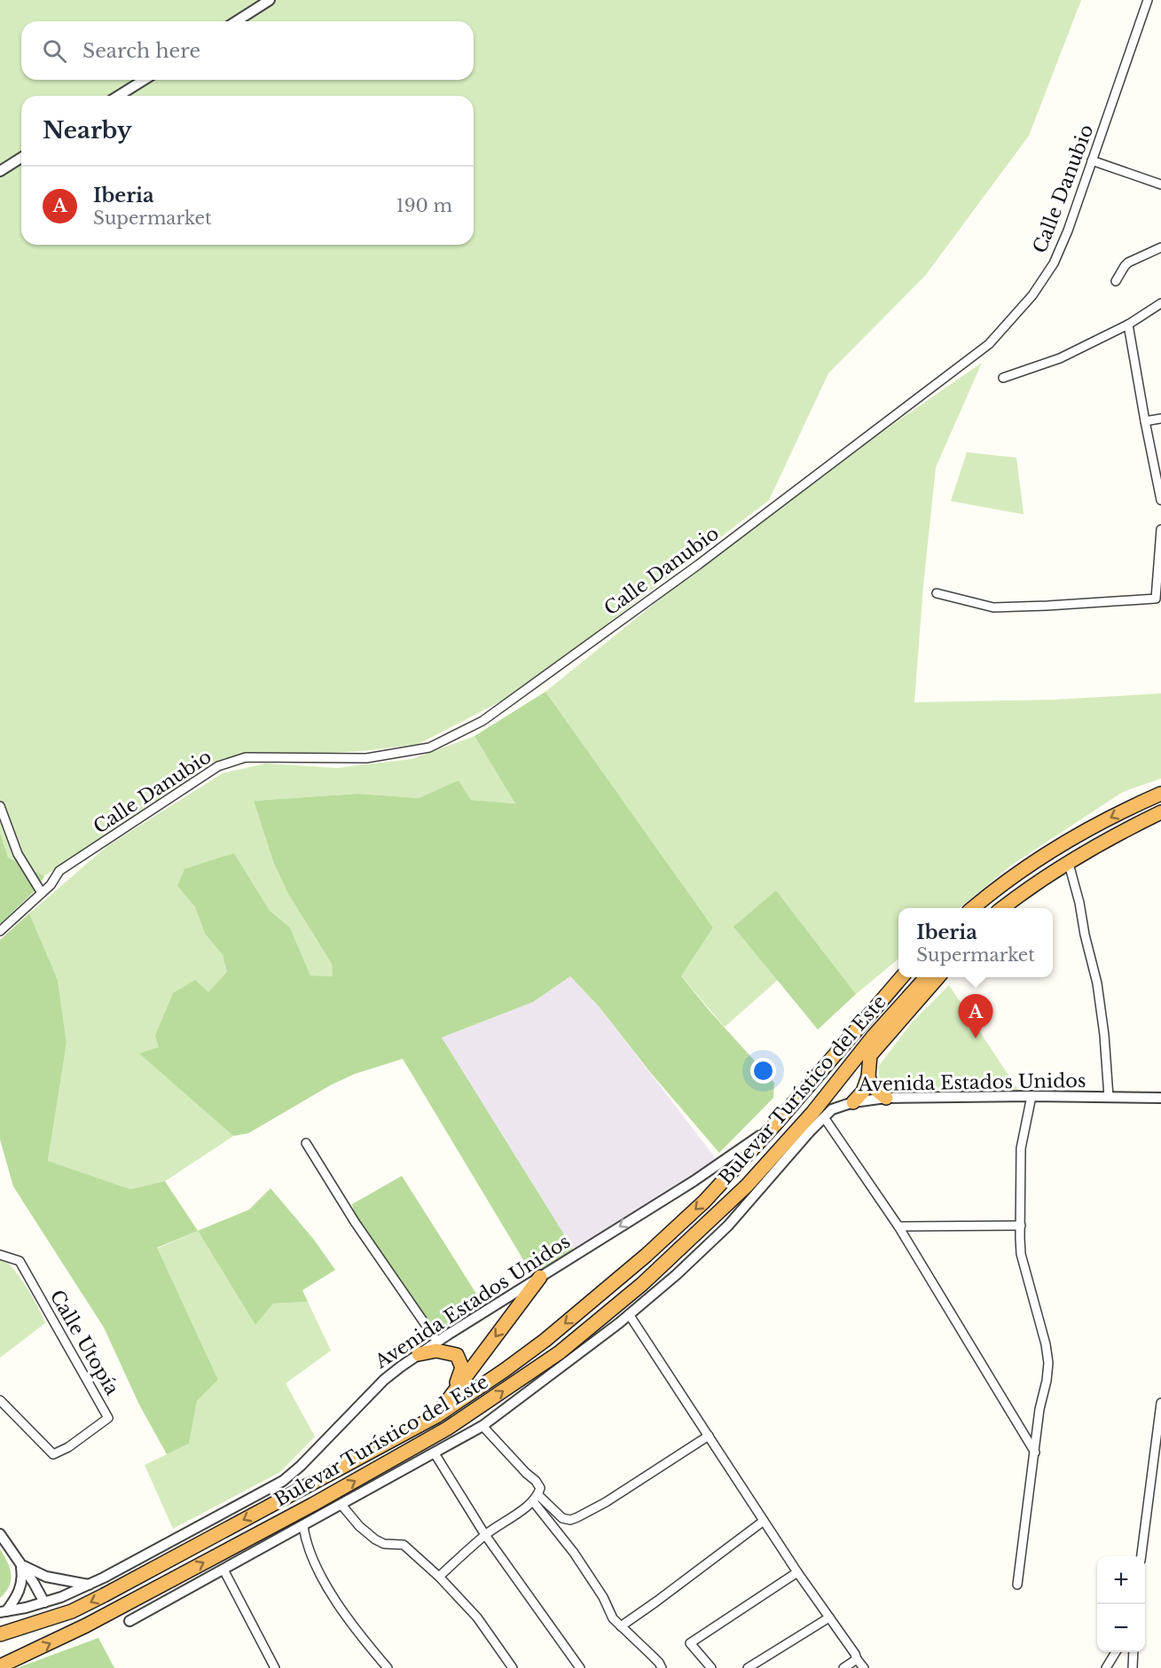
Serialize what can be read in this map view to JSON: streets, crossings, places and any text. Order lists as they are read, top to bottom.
{
  "streets": {
    "highway": ["Bulevar Turístico del Este"],
    "street": ["Calle Danubio", "Avenida Estados Unidos", "Calle Utopía"]
  },
  "crossings": [
    ["Avenida Estados Unidos", "Bulevar Turístico del Este"]
  ],
  "page": {
    "search": "Search here",
    "heading": "Nearby",
    "list": [
      {
        "mark": "A",
        "name": "Iberia",
        "note": "Supermarket",
        "value": "190 m"
      }
    ],
    "popup": ["Iberia", "Supermarket"],
    "pins": "A",
    "map_buttons": ["+", "−"]
  }
}
